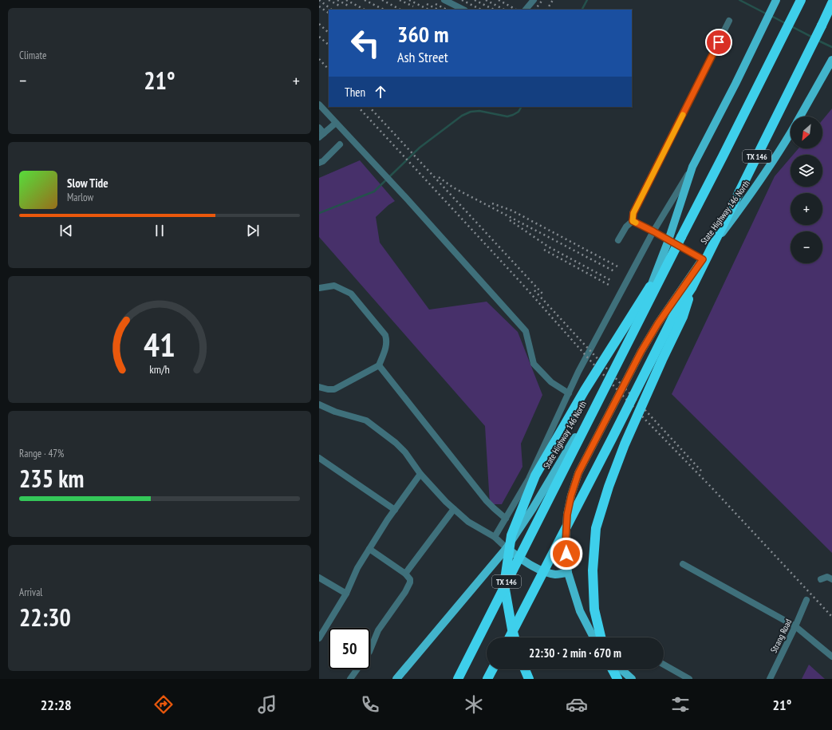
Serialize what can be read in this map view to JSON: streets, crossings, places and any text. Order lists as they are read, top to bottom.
{
  "streets": {
    "highway": ["TX 146"],
    "main road": ["State Highway 146 North"],
    "street": ["Strang Road"]
  },
  "north": "bottom left",
  "page": {
    "tile": [
      "Climate",
      ["Range · 47%", "235 km"],
      ["Arrival", "22:30"]
    ],
    "turn": ["360 m", "Ash Street"],
    "heat": ["−", "21°", "+"],
    "then": "Then",
    "map_buttons": ["+", "−"],
    "song": ["Slow Tide", "Marlow"],
    "limit": "50",
    "trip": "22:30 · 2 min · 670 m",
    "tabs": ["22:28", "21°"],
    "gauge": ["41", "km/h"]
  }
}
